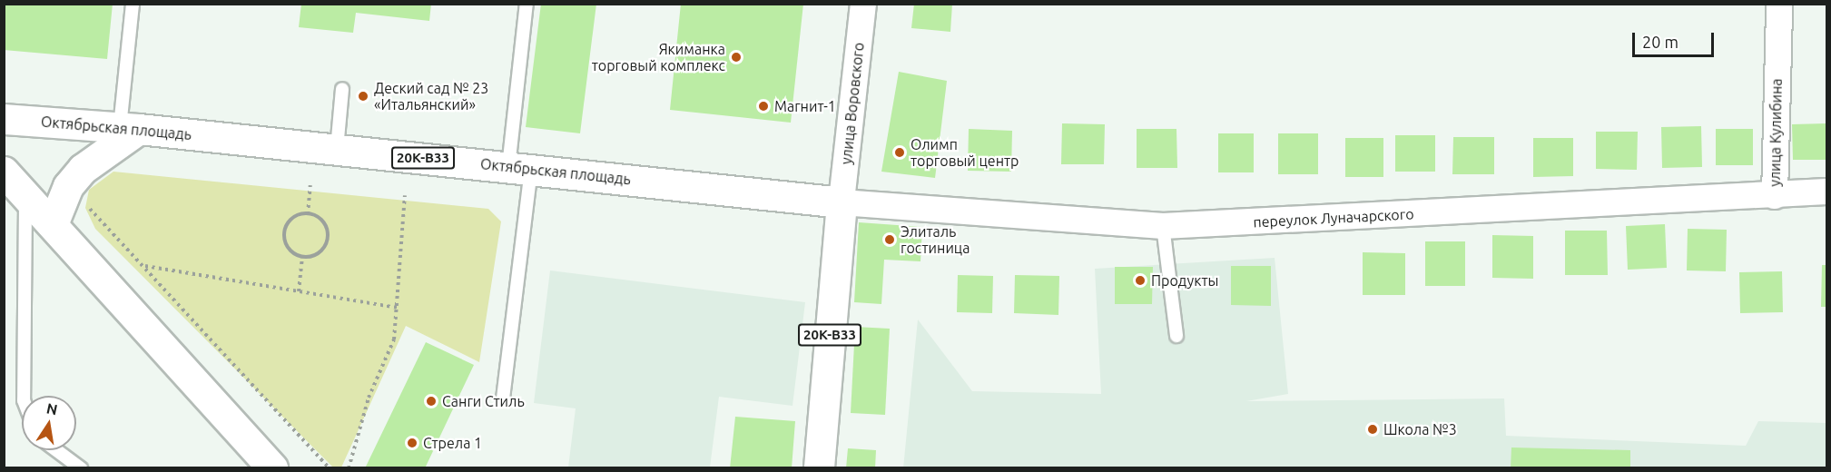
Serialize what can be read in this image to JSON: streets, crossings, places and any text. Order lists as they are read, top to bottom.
{
  "streets": {
    "main road": ["Октябрьская площадь", "20К-В33"],
    "street": ["улица Воровского", "улица Кулибина", "переулок Луначарского"]
  },
  "crossings": [
    ["улица Воровского", "Октябрьская площадь"],
    ["улица Воровского", "20К-В33"],
    ["улица Воровского", "переулок Луначарского"],
    ["Октябрьская площадь", "20К-В33"],
    ["Октябрьская площадь", "переулок Луначарского"],
    ["улица Кулибина", "переулок Луначарского"],
    ["20К-В33", "переулок Луначарского"]
  ],
  "places": [
    "Якиманка торговый комплекс",
    "Деский сад № 23 «Итальянский»",
    "Магнит-1",
    "Олимп торговый центр",
    "Элиталь гостиница",
    "Продукты",
    "Санги Стиль",
    "Школа №3",
    "Стрела 1"
  ],
  "scale_bar": "20 m",
  "north": "top"
}
